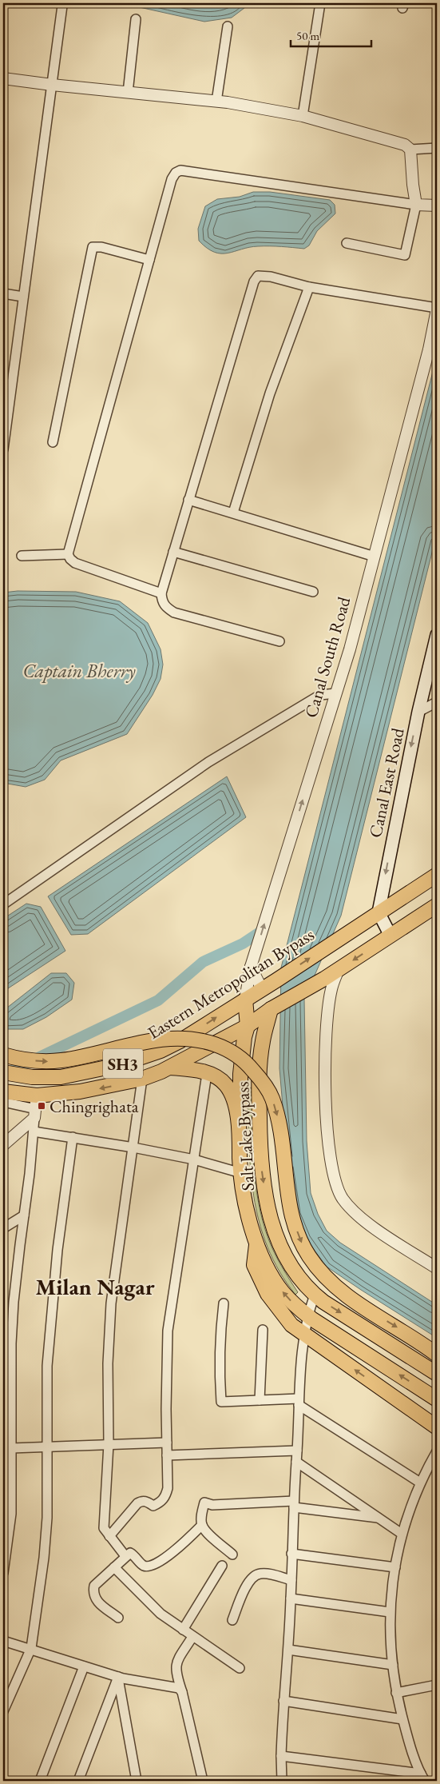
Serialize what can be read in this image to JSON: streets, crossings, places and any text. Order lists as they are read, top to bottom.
{
  "streets": {
    "main road": [
      "Canal East Road",
      "Eastern Metropolitan Bypass",
      "SH3",
      "Salt Lake Bypass"
    ],
    "street": ["Canal South Road"]
  },
  "crossings": [
    ["Canal South Road", "Eastern Metropolitan Bypass"],
    ["Canal East Road", "Eastern Metropolitan Bypass"],
    ["SH3", "Salt Lake Bypass"]
  ],
  "one_way": ["Canal South Road", "Canal East Road"],
  "districts": ["Milan Nagar"],
  "water": ["Captain Bherry"],
  "places": {
    "transit": ["Chingrighata"]
  },
  "scale_bar": "50 m"
}
